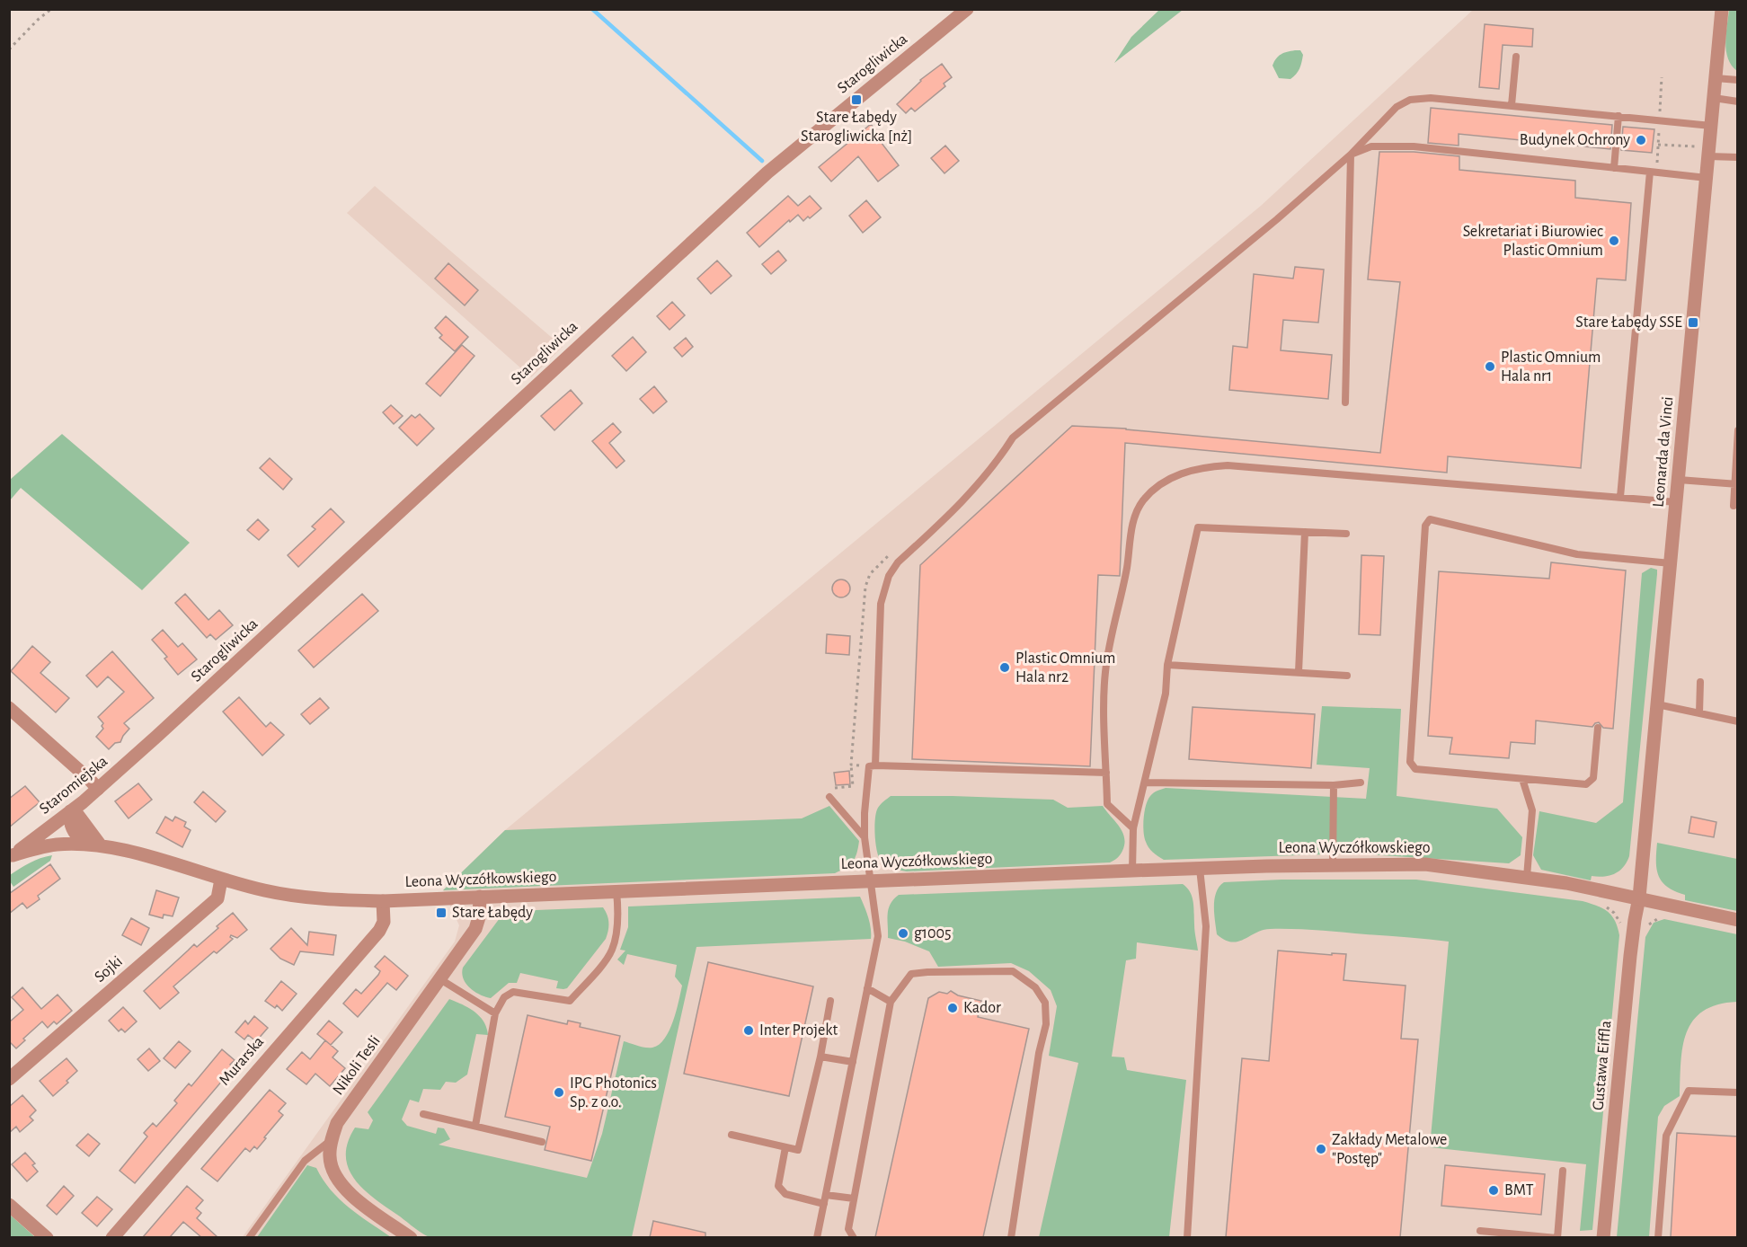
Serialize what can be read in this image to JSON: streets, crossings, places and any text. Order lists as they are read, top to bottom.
{
  "streets": {
    "street": [
      "Starogliwicka",
      "Leonarda da Vinci",
      "Staromiejska",
      "Leona Wyczółkowskiego",
      "Sojki",
      "Murarska",
      "Nikoli Tesli",
      "Gustawa Eiffla"
    ]
  },
  "crossings": [
    ["Starogliwicka", "Staromiejska"],
    ["Leonarda da Vinci", "Leona Wyczółkowskiego"],
    ["Leonarda da Vinci", "Gustawa Eiffla"],
    ["Staromiejska", "Leona Wyczółkowskiego"],
    ["Leona Wyczółkowskiego", "Sojki"],
    ["Leona Wyczółkowskiego", "Murarska"],
    ["Leona Wyczółkowskiego", "Nikoli Tesli"],
    ["Leona Wyczółkowskiego", "Gustawa Eiffla"]
  ],
  "places": {
    "transit": ["Stare Łabędy Starogliwicka [nż]", "Stare Łabędy SSE", "Stare Łabędy"],
    "other": [
      "Budynek Ochrony",
      "Sekretariat i Biurowiec Plastic Omnium",
      "Plastic Omnium Hala nr1",
      "Plastic Omnium Hala nr2",
      "g1005",
      "Kador",
      "Inter Projekt",
      "IPG Photonics Sp. z o.o.",
      "Zakłady Metalowe \"Postęp\"",
      "BMT"
    ]
  }
}
